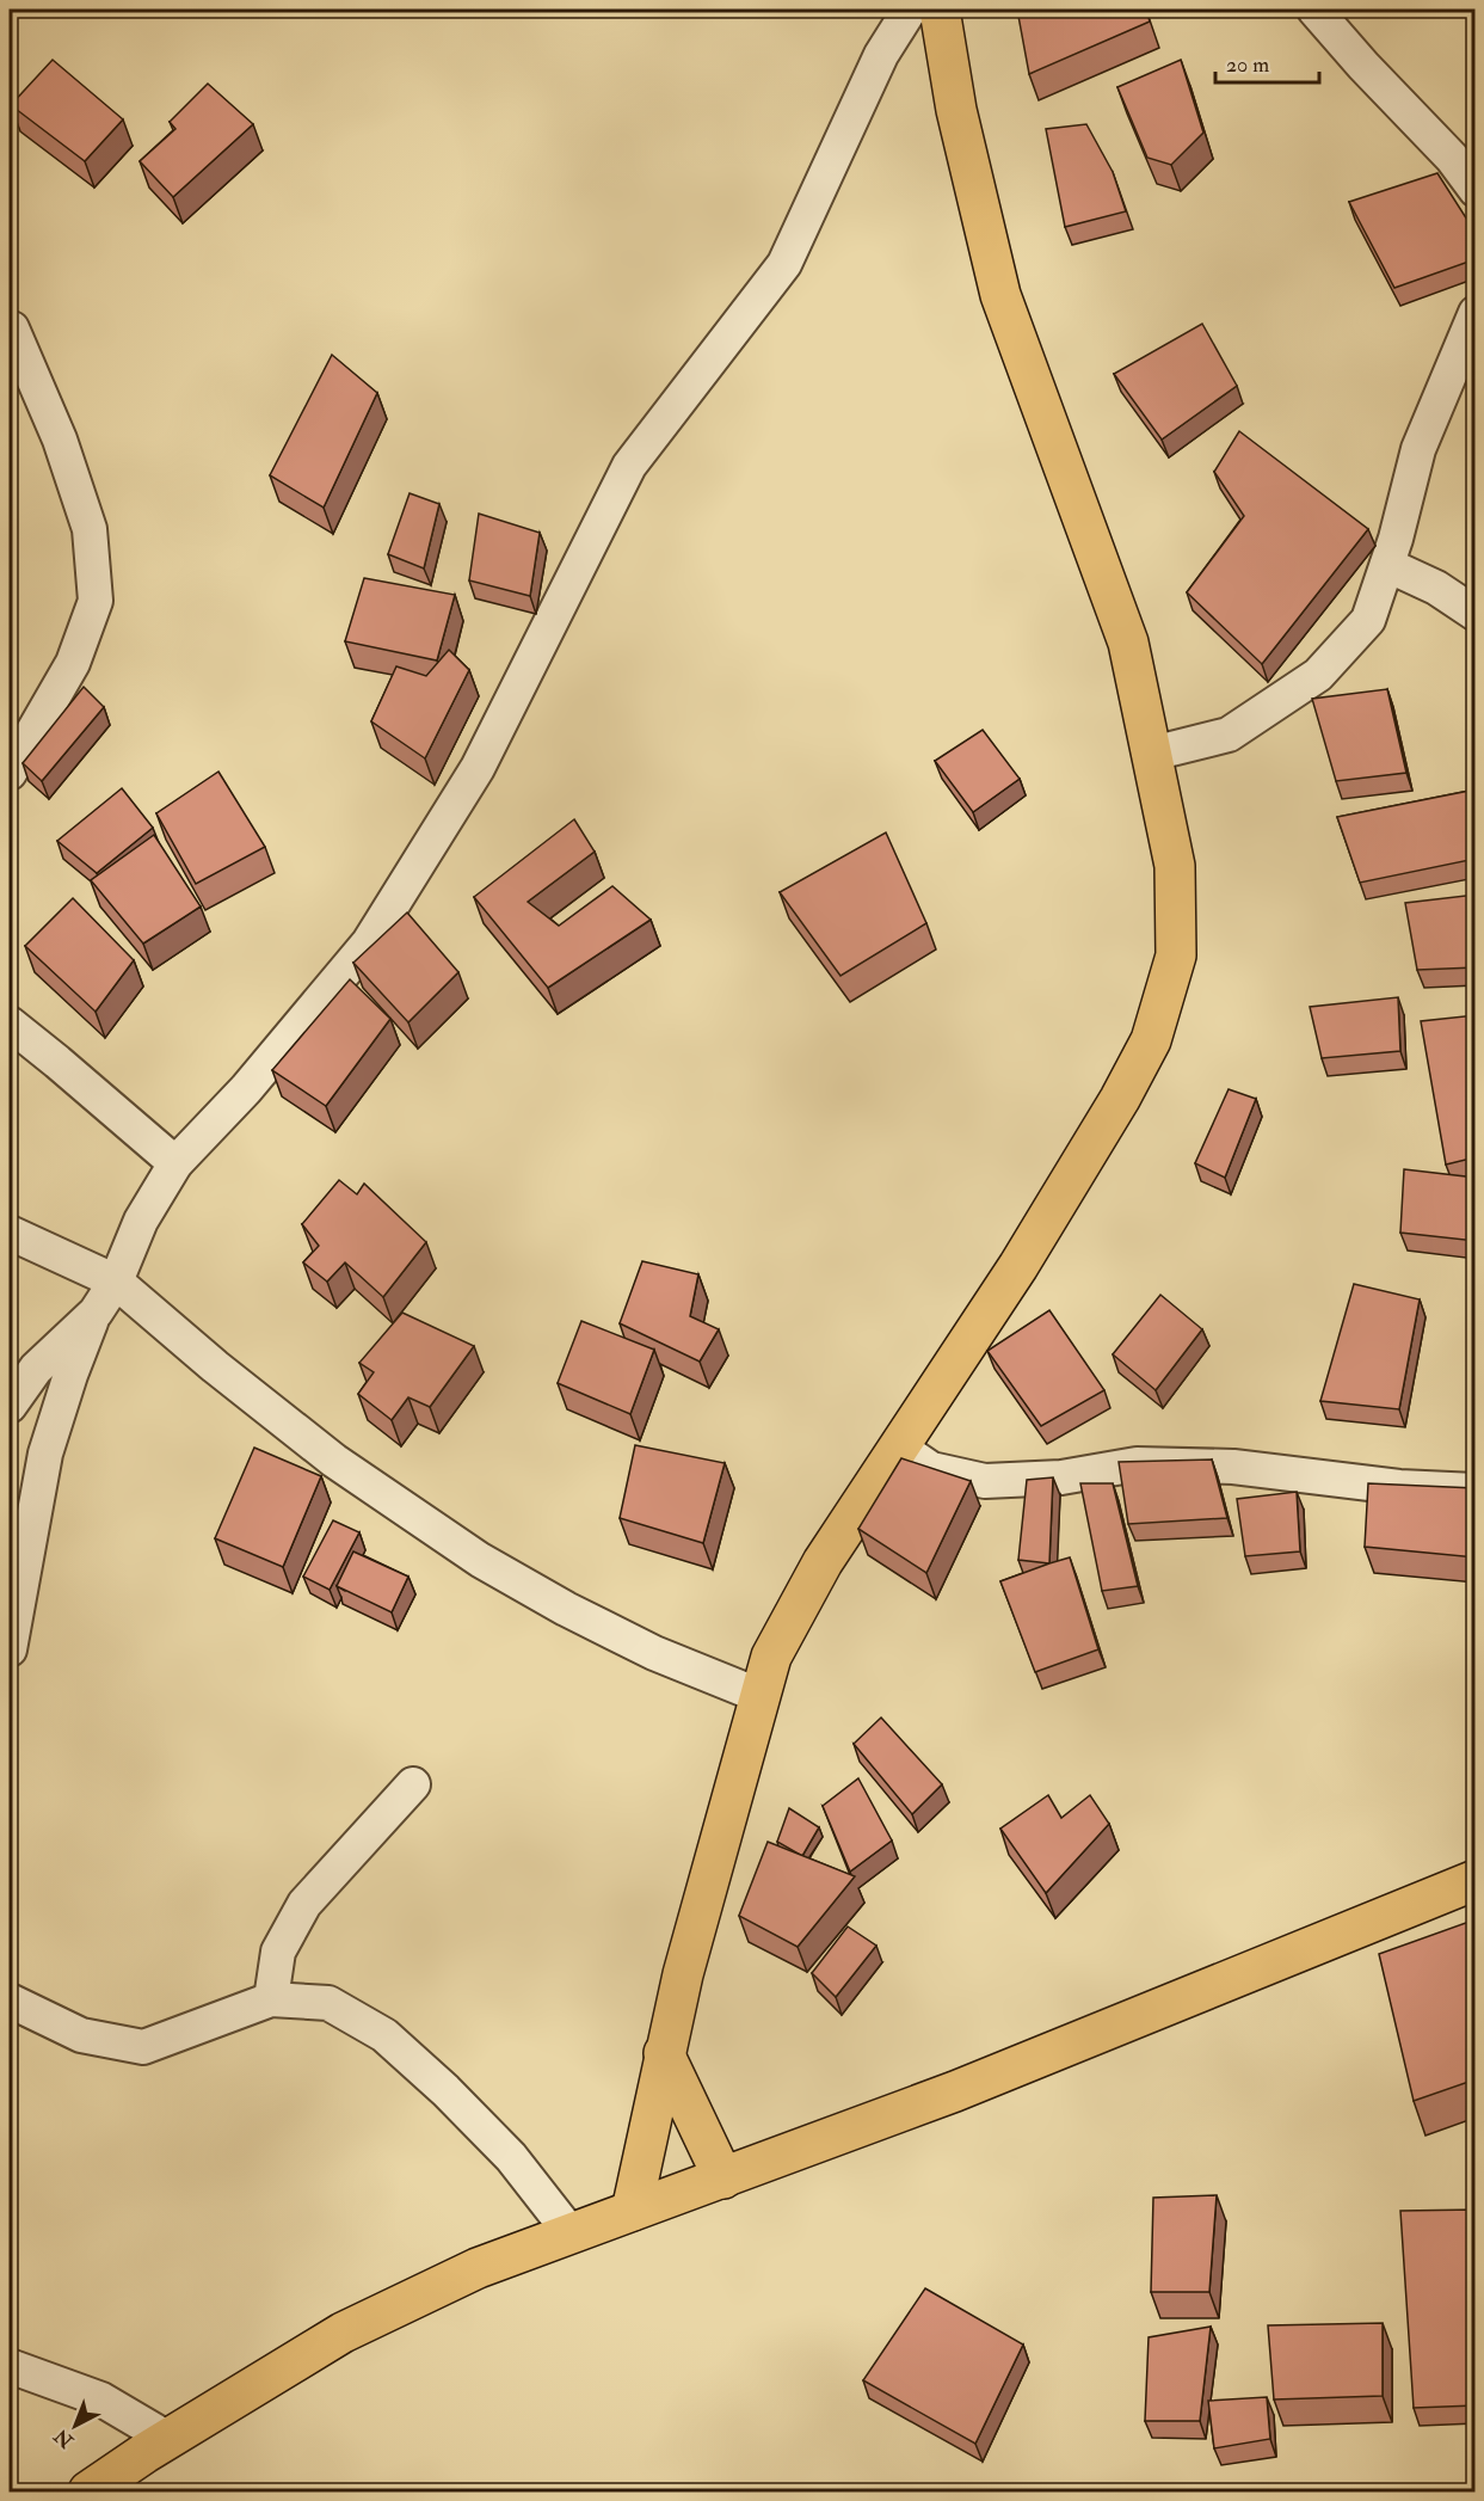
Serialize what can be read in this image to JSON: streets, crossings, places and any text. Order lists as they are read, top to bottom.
{
  "scale_bar": "20 m",
  "north": "bottom left"
}
